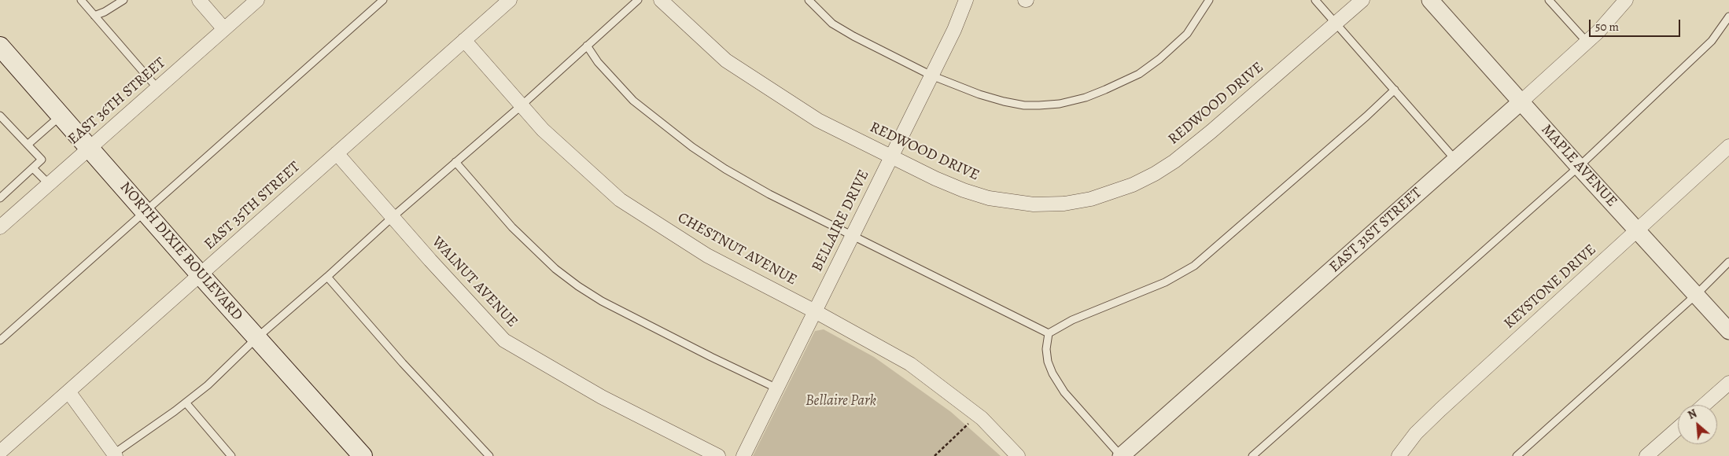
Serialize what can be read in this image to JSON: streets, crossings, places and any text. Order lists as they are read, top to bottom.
{
  "streets": {
    "main road": ["NORTH DIXIE BOULEVARD"],
    "street": [
      "EAST 36TH STREET",
      "REDWOOD DRIVE",
      "MAPLE AVENUE",
      "EAST 35TH STREET",
      "BELLAIRE DRIVE",
      "EAST 31ST STREET",
      "CHESTNUT AVENUE",
      "WALNUT AVENUE",
      "KEYSTONE DRIVE"
    ]
  },
  "crossings": [
    ["EAST 36TH STREET", "NORTH DIXIE BOULEVARD"],
    ["REDWOOD DRIVE", "BELLAIRE DRIVE"],
    ["MAPLE AVENUE", "EAST 31ST STREET"],
    ["MAPLE AVENUE", "KEYSTONE DRIVE"],
    ["EAST 35TH STREET", "CHESTNUT AVENUE"],
    ["EAST 35TH STREET", "NORTH DIXIE BOULEVARD"],
    ["EAST 35TH STREET", "WALNUT AVENUE"],
    ["BELLAIRE DRIVE", "CHESTNUT AVENUE"]
  ],
  "parks": ["Bellaire Park"],
  "scale_bar": "50 m",
  "north": "top left"
}
